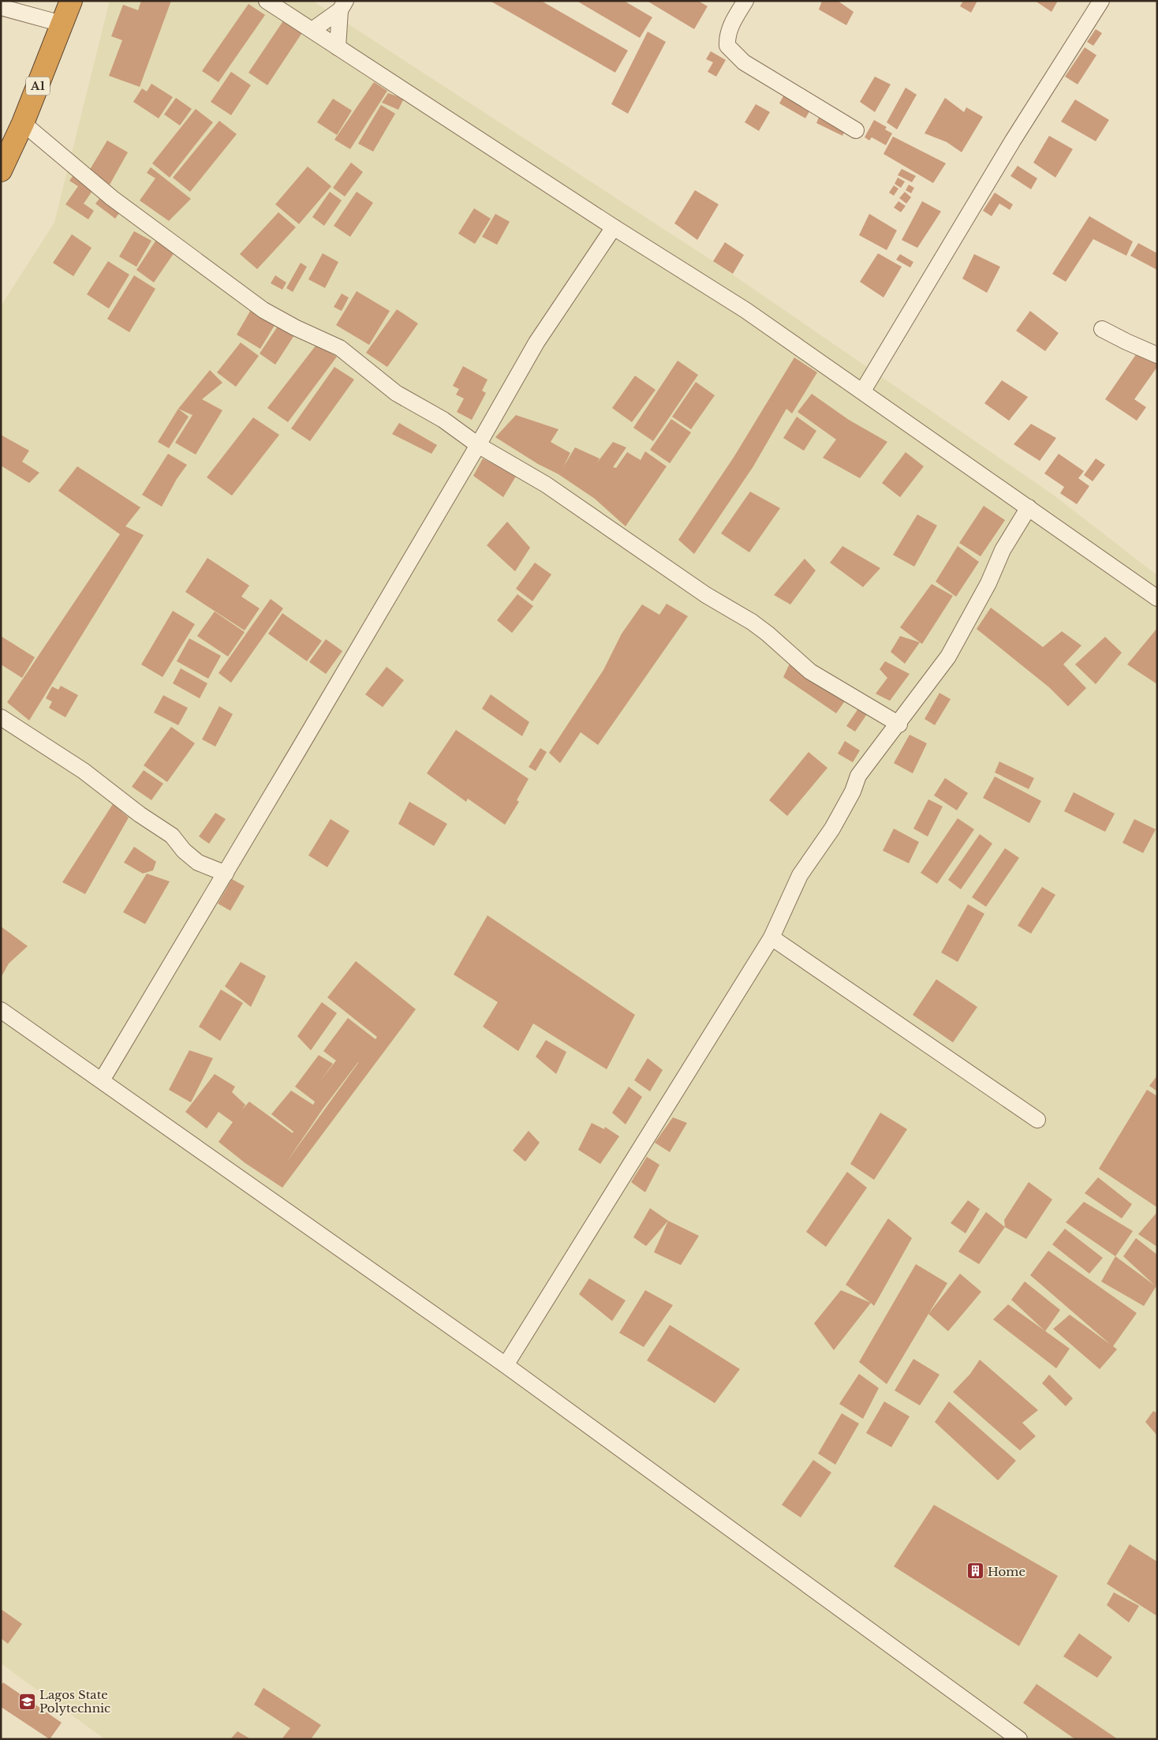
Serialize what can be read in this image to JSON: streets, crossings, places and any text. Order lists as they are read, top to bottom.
{
  "streets": {
    "highway": ["A1"]
  },
  "places": {
    "building": ["Home"],
    "school or university": ["Lagos State Polytechnic"]
  }
}
